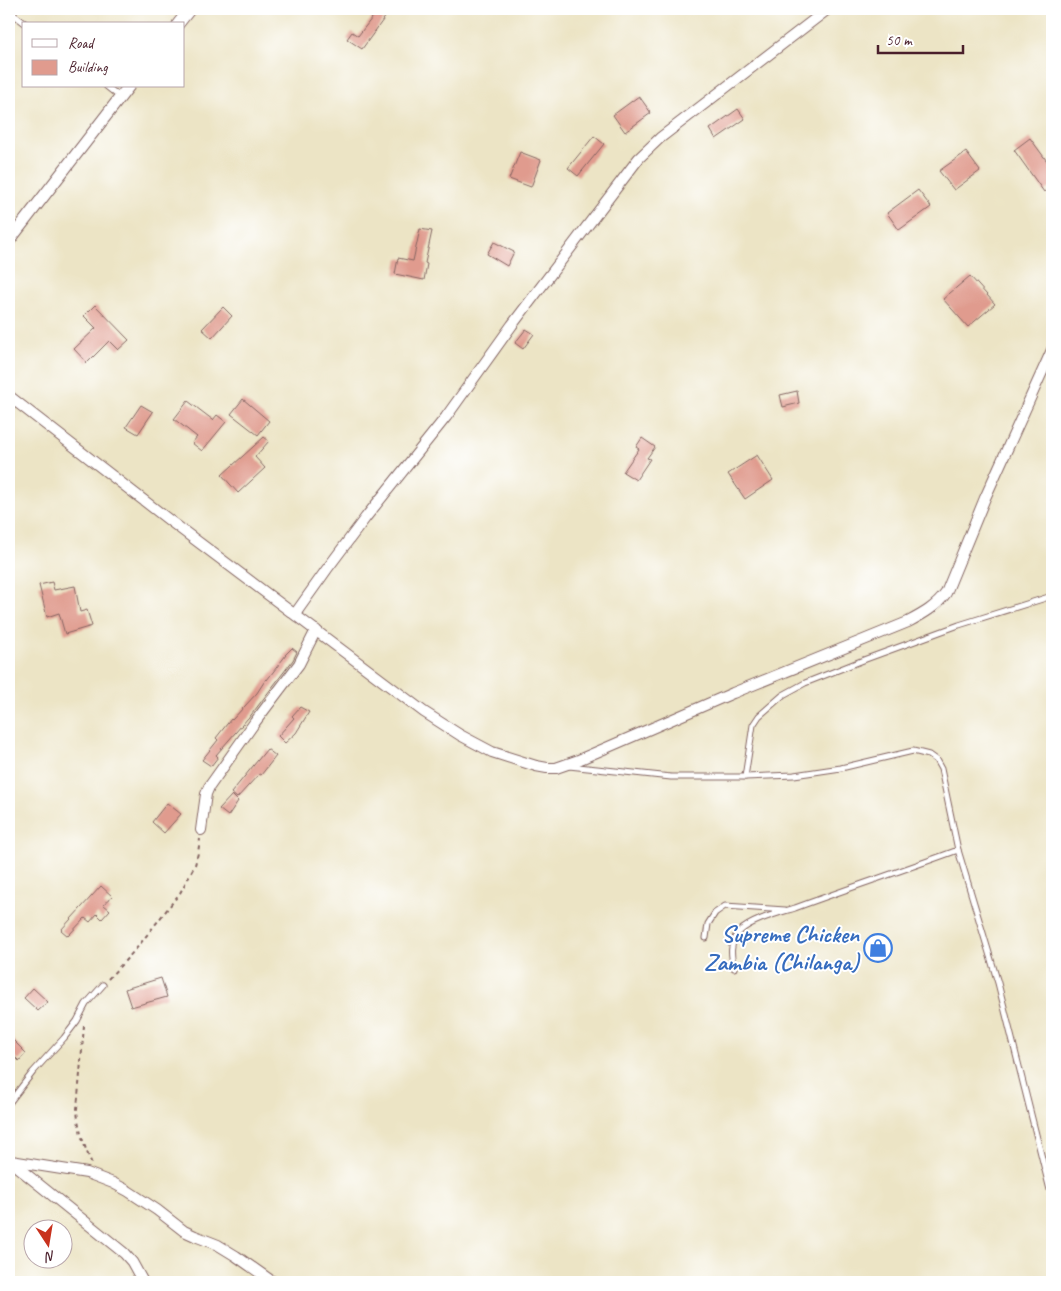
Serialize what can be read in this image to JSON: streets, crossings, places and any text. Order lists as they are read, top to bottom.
{
  "places": {
    "shop": ["Supreme Chicken Zambia (Chilanga)"]
  },
  "legend": ["Road", "Building"],
  "scale_bar": "50 m",
  "north": "bottom"
}
